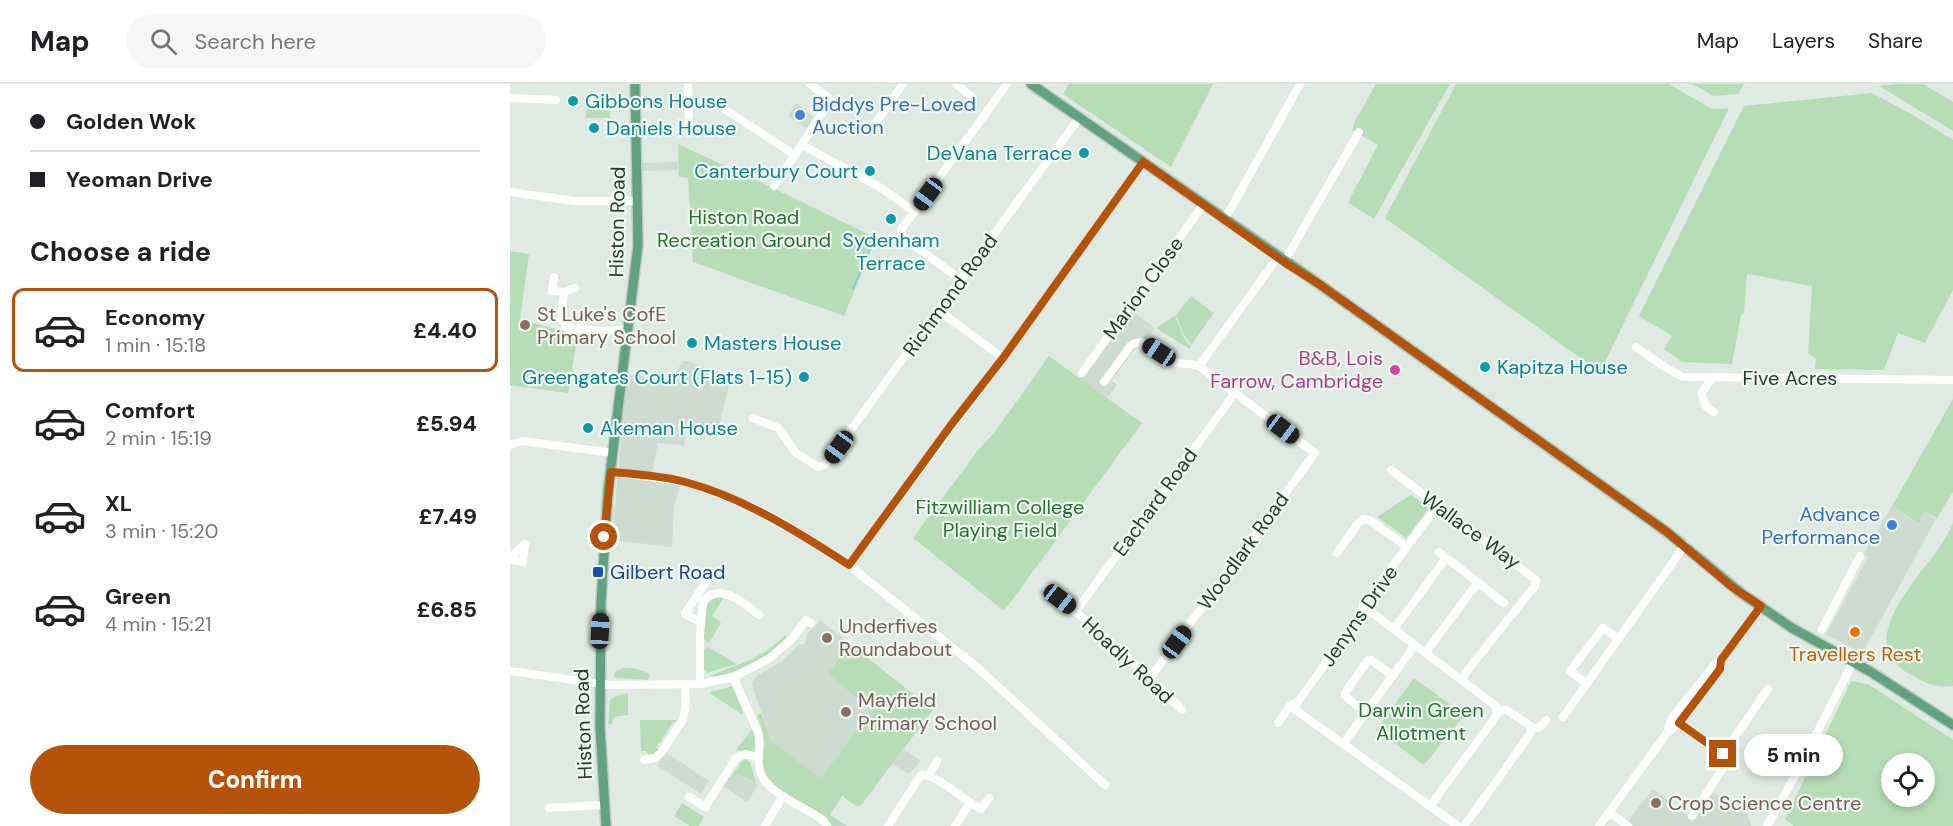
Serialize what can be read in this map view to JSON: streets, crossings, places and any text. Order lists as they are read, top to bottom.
{
  "streets": {
    "main road": ["Histon Road"],
    "street": [
      "Marion Close",
      "Richmond Road",
      "Five Acres",
      "Eachard Road",
      "Wallace Way",
      "Woodlark Road",
      "Jenyns Drive",
      "Hoadly Road"
    ]
  },
  "crossings": [
    ["Eachard Road", "Woodlark Road"],
    ["Eachard Road", "Hoadly Road"],
    ["Wallace Way", "Jenyns Drive"],
    ["Woodlark Road", "Hoadly Road"]
  ],
  "parks": ["Histon Road Recreation Ground", "Fitzwilliam College Playing Field", "Darwin Green Allotment"],
  "places": {
    "other": [
      "Gibbons House",
      "Biddys Pre-Loved Auction",
      "Daniels House",
      "DeVana Terrace",
      "Canterbury Court",
      "Sydenham Terrace",
      "St Luke's CofE Primary School",
      "Masters House",
      "Kapitza House",
      "B&B, Lois Farrow, Cambridge",
      "Greengates Court (Flats 1-15)",
      "Akeman House",
      "Advance Performance",
      "Travellers Rest",
      "Underfives Roundabout",
      "Mayfield Primary School",
      "Crop Science Centre"
    ],
    "transit": ["Gilbert Road"]
  },
  "page": {
    "header": "Map",
    "search": "Search here",
    "nav": ["Map", "Layers", "Share"],
    "banner": ["Golden Wok", "Yeoman Drive"],
    "heading": "Choose a ride",
    "list": [
      {
        "name": "Economy",
        "note": "1 min · 15:18",
        "value": "£4.40"
      },
      {
        "name": "Comfort",
        "note": "2 min · 15:19",
        "value": "£5.94"
      },
      {
        "name": "XL",
        "note": "3 min · 15:20",
        "value": "£7.49"
      },
      {
        "name": "Green",
        "note": "4 min · 15:21",
        "value": "£6.85"
      }
    ],
    "buttons": "Confirm",
    "bubble": "5 min"
  }
}
